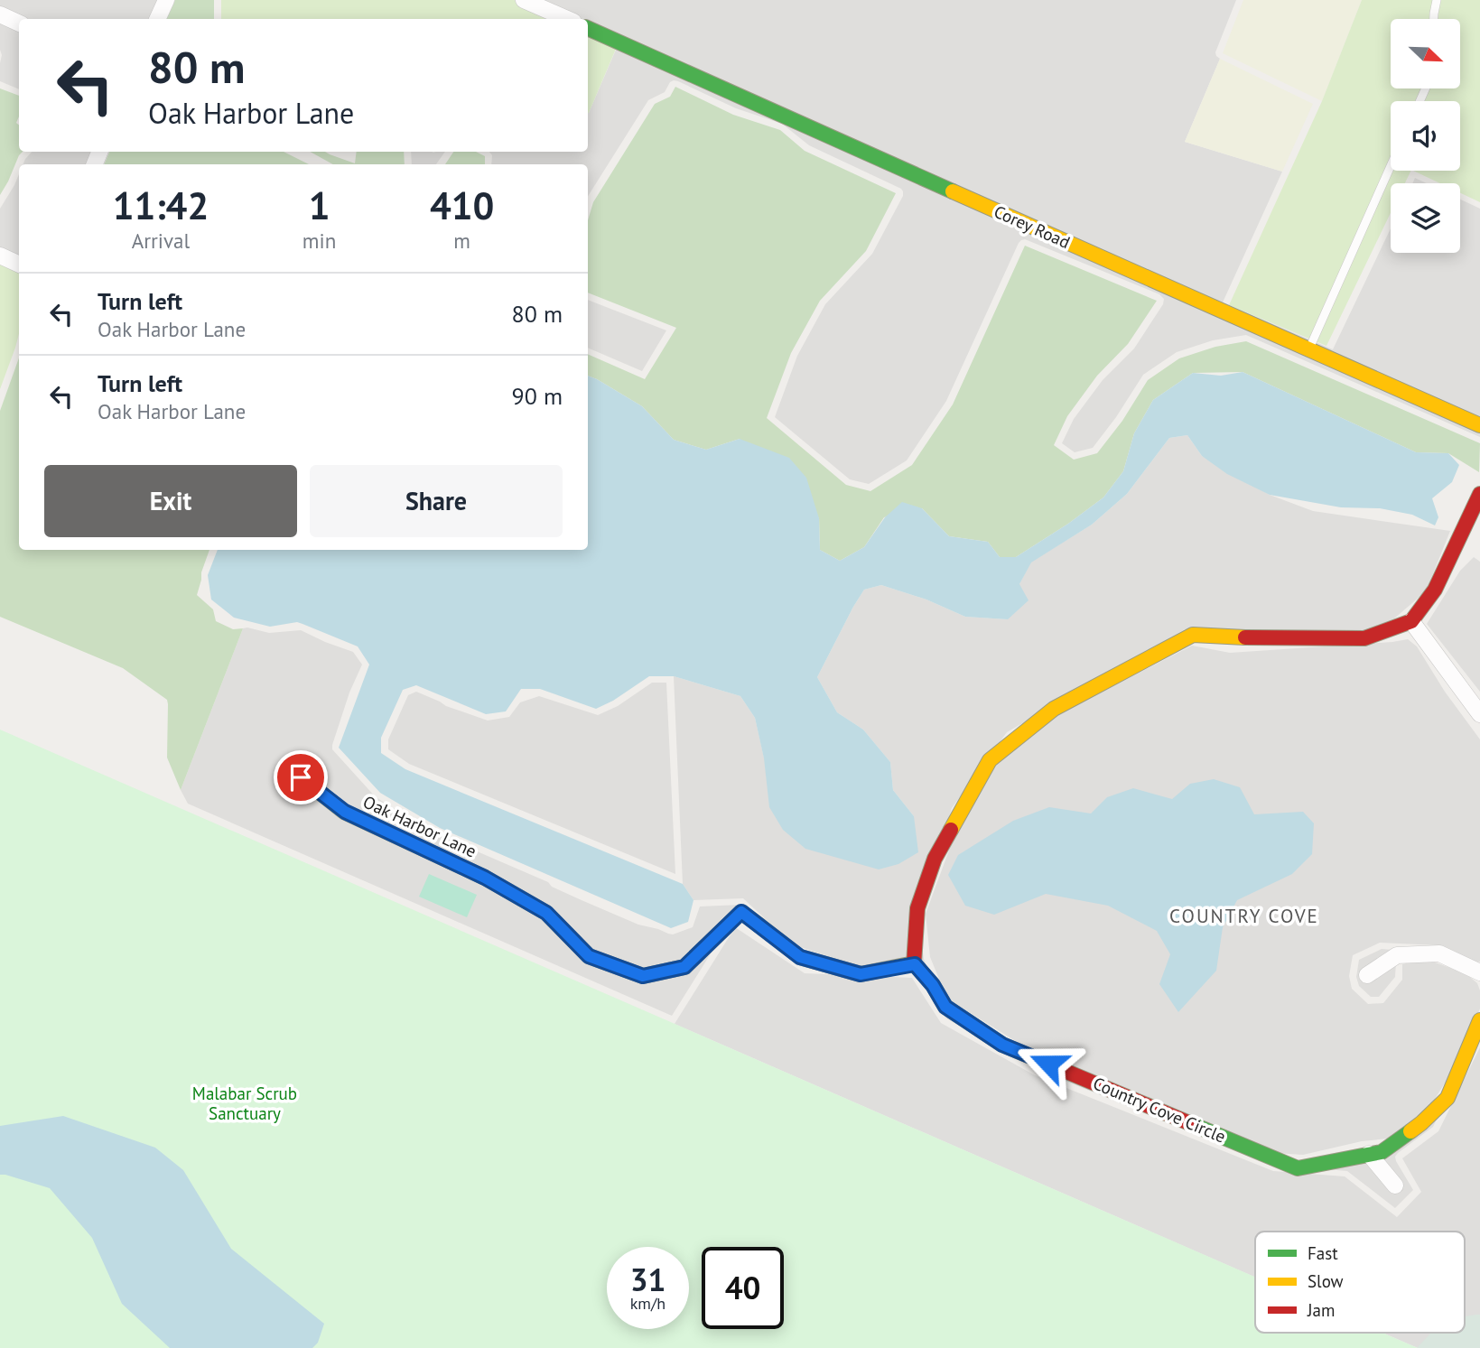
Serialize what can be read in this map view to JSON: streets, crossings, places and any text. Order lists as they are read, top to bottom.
{
  "streets": {
    "street": ["Corey Road", "Oak Harbor Lane", "Country Cove Circle"]
  },
  "crossings": [
    ["Oak Harbor Lane", "Country Cove Circle"]
  ],
  "districts": ["COUNTRY COVE"],
  "parks": ["Malabar Scrub Sanctuary"],
  "legend": ["Fast", "Slow", "Jam"],
  "north": "bottom right",
  "page": {
    "turn": ["80 m", "Oak Harbor Lane"],
    "eta": [
      "11:42",
      "Arrival",
      "1",
      "min",
      "410",
      "m"
    ],
    "list": [
      {
        "name": "Turn left",
        "note": "Oak Harbor Lane",
        "value": "80 m"
      },
      {
        "name": "Turn left",
        "note": "Oak Harbor Lane",
        "value": "90 m"
      }
    ],
    "buttons": ["Exit", "Share"],
    "speed": "31 km/h",
    "limit": "40"
  }
}
